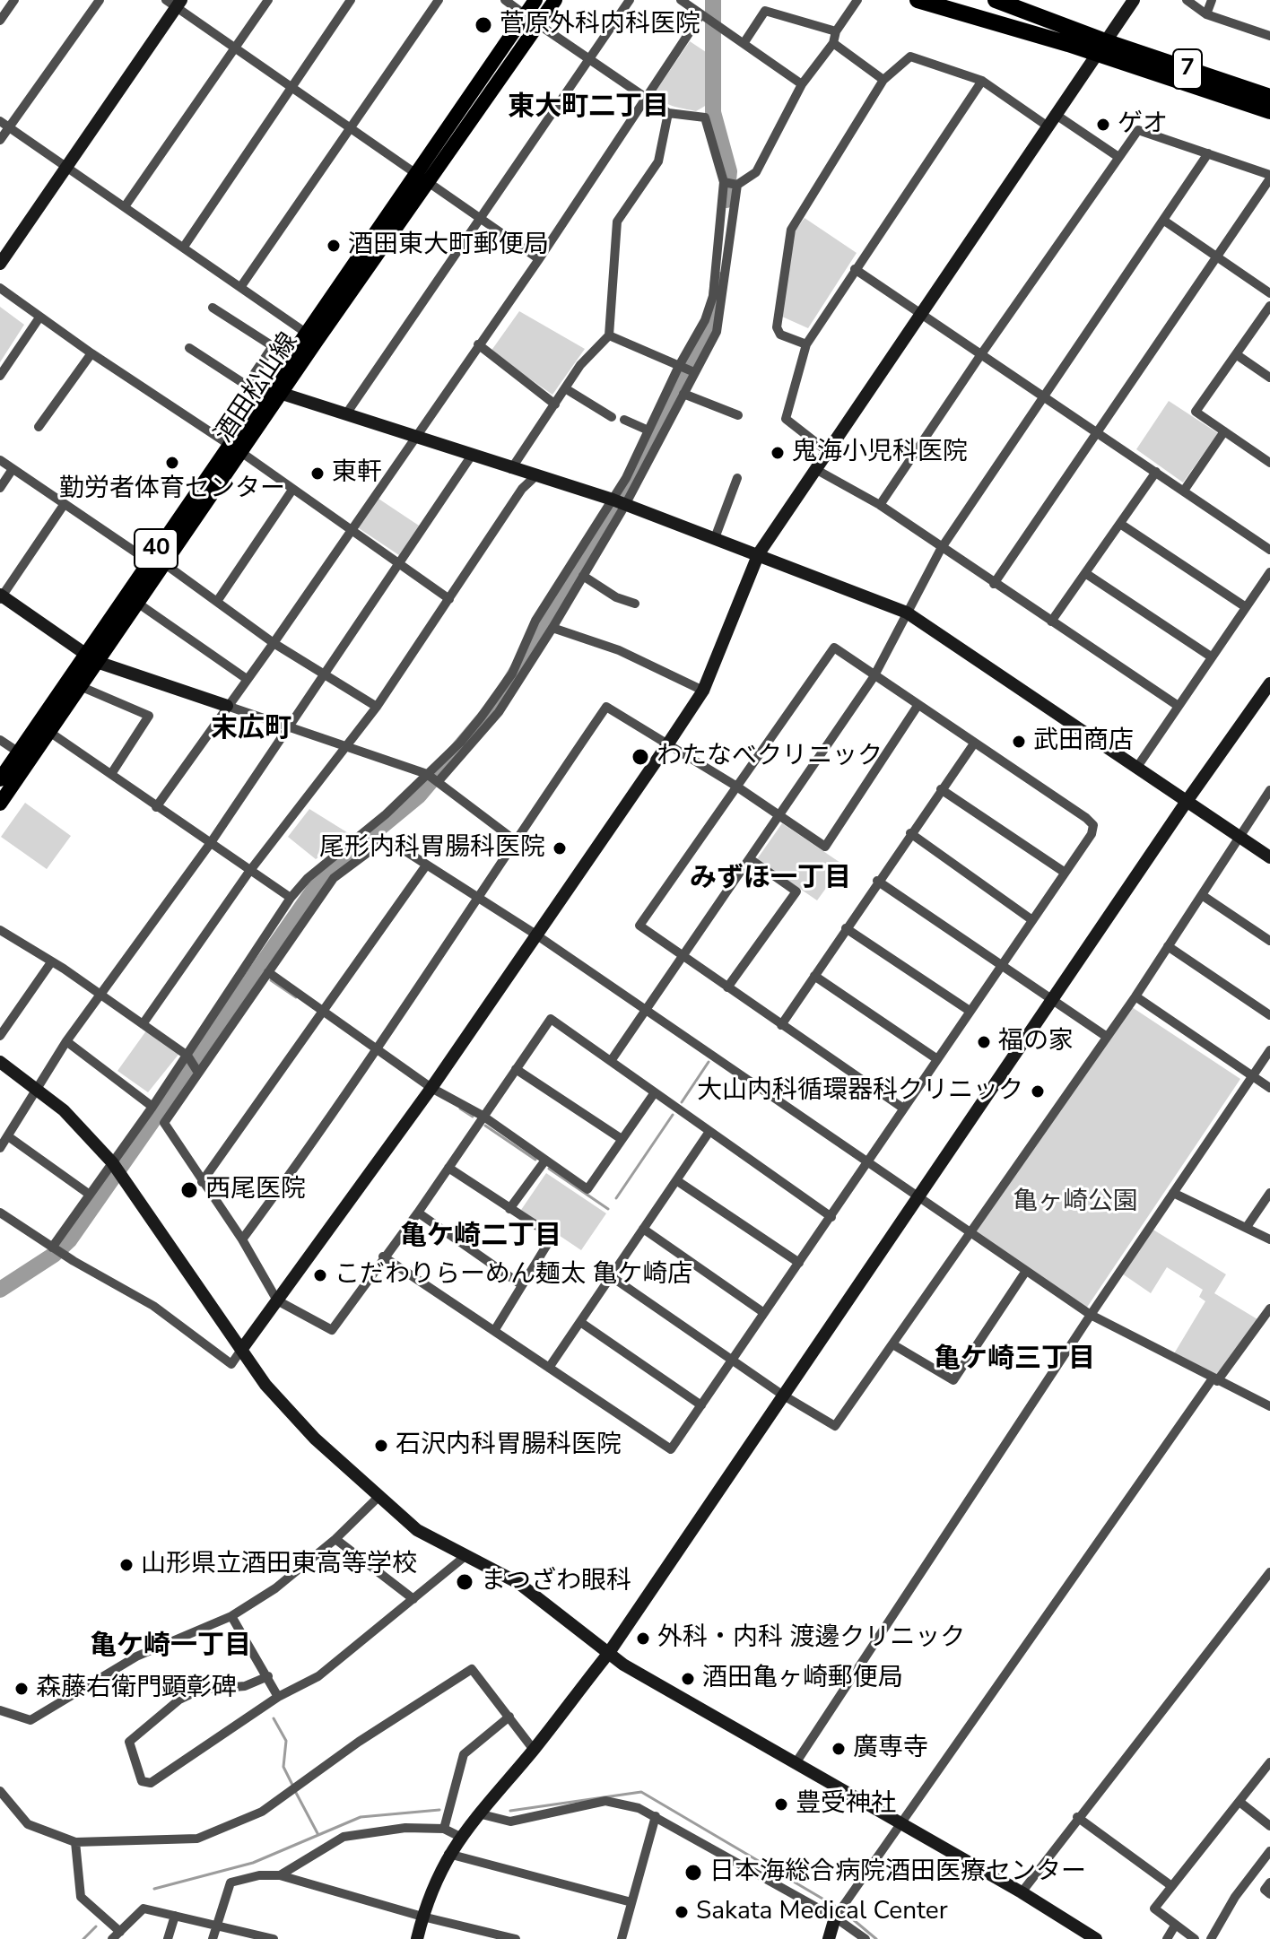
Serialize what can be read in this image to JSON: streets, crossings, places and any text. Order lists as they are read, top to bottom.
{
  "streets": {
    "highway": ["7"],
    "main road": ["酒田松山線", "40"]
  },
  "districts": [
    "東大町二丁目",
    "末広町",
    "みずほ一丁目",
    "亀ケ崎二丁目",
    "亀ケ崎三丁目",
    "亀ケ崎一丁目"
  ],
  "parks": ["亀ヶ崎公園"],
  "places": [
    "菅原外科内科医院",
    "ゲオ",
    "酒田東大町郵便局",
    "鬼海小児科医院",
    "勤労者体育センター",
    "東軒",
    "武田商店",
    "わたなべクリニック",
    "尾形内科胃腸科医院",
    "福の家",
    "大山内科循環器科クリニック",
    "西尾医院",
    "こだわりらーめん麺太 亀ケ崎店",
    "石沢内科胃腸科医院",
    "山形県立酒田東高等学校",
    "まつざわ眼科",
    "外科・内科 渡邊クリニック",
    "酒田亀ヶ崎郵便局",
    "森藤右衛門顕彰碑",
    "廣専寺",
    "豊受神社",
    "日本海総合病院酒田医療センター",
    "Sakata Medical Center"
  ]
}
